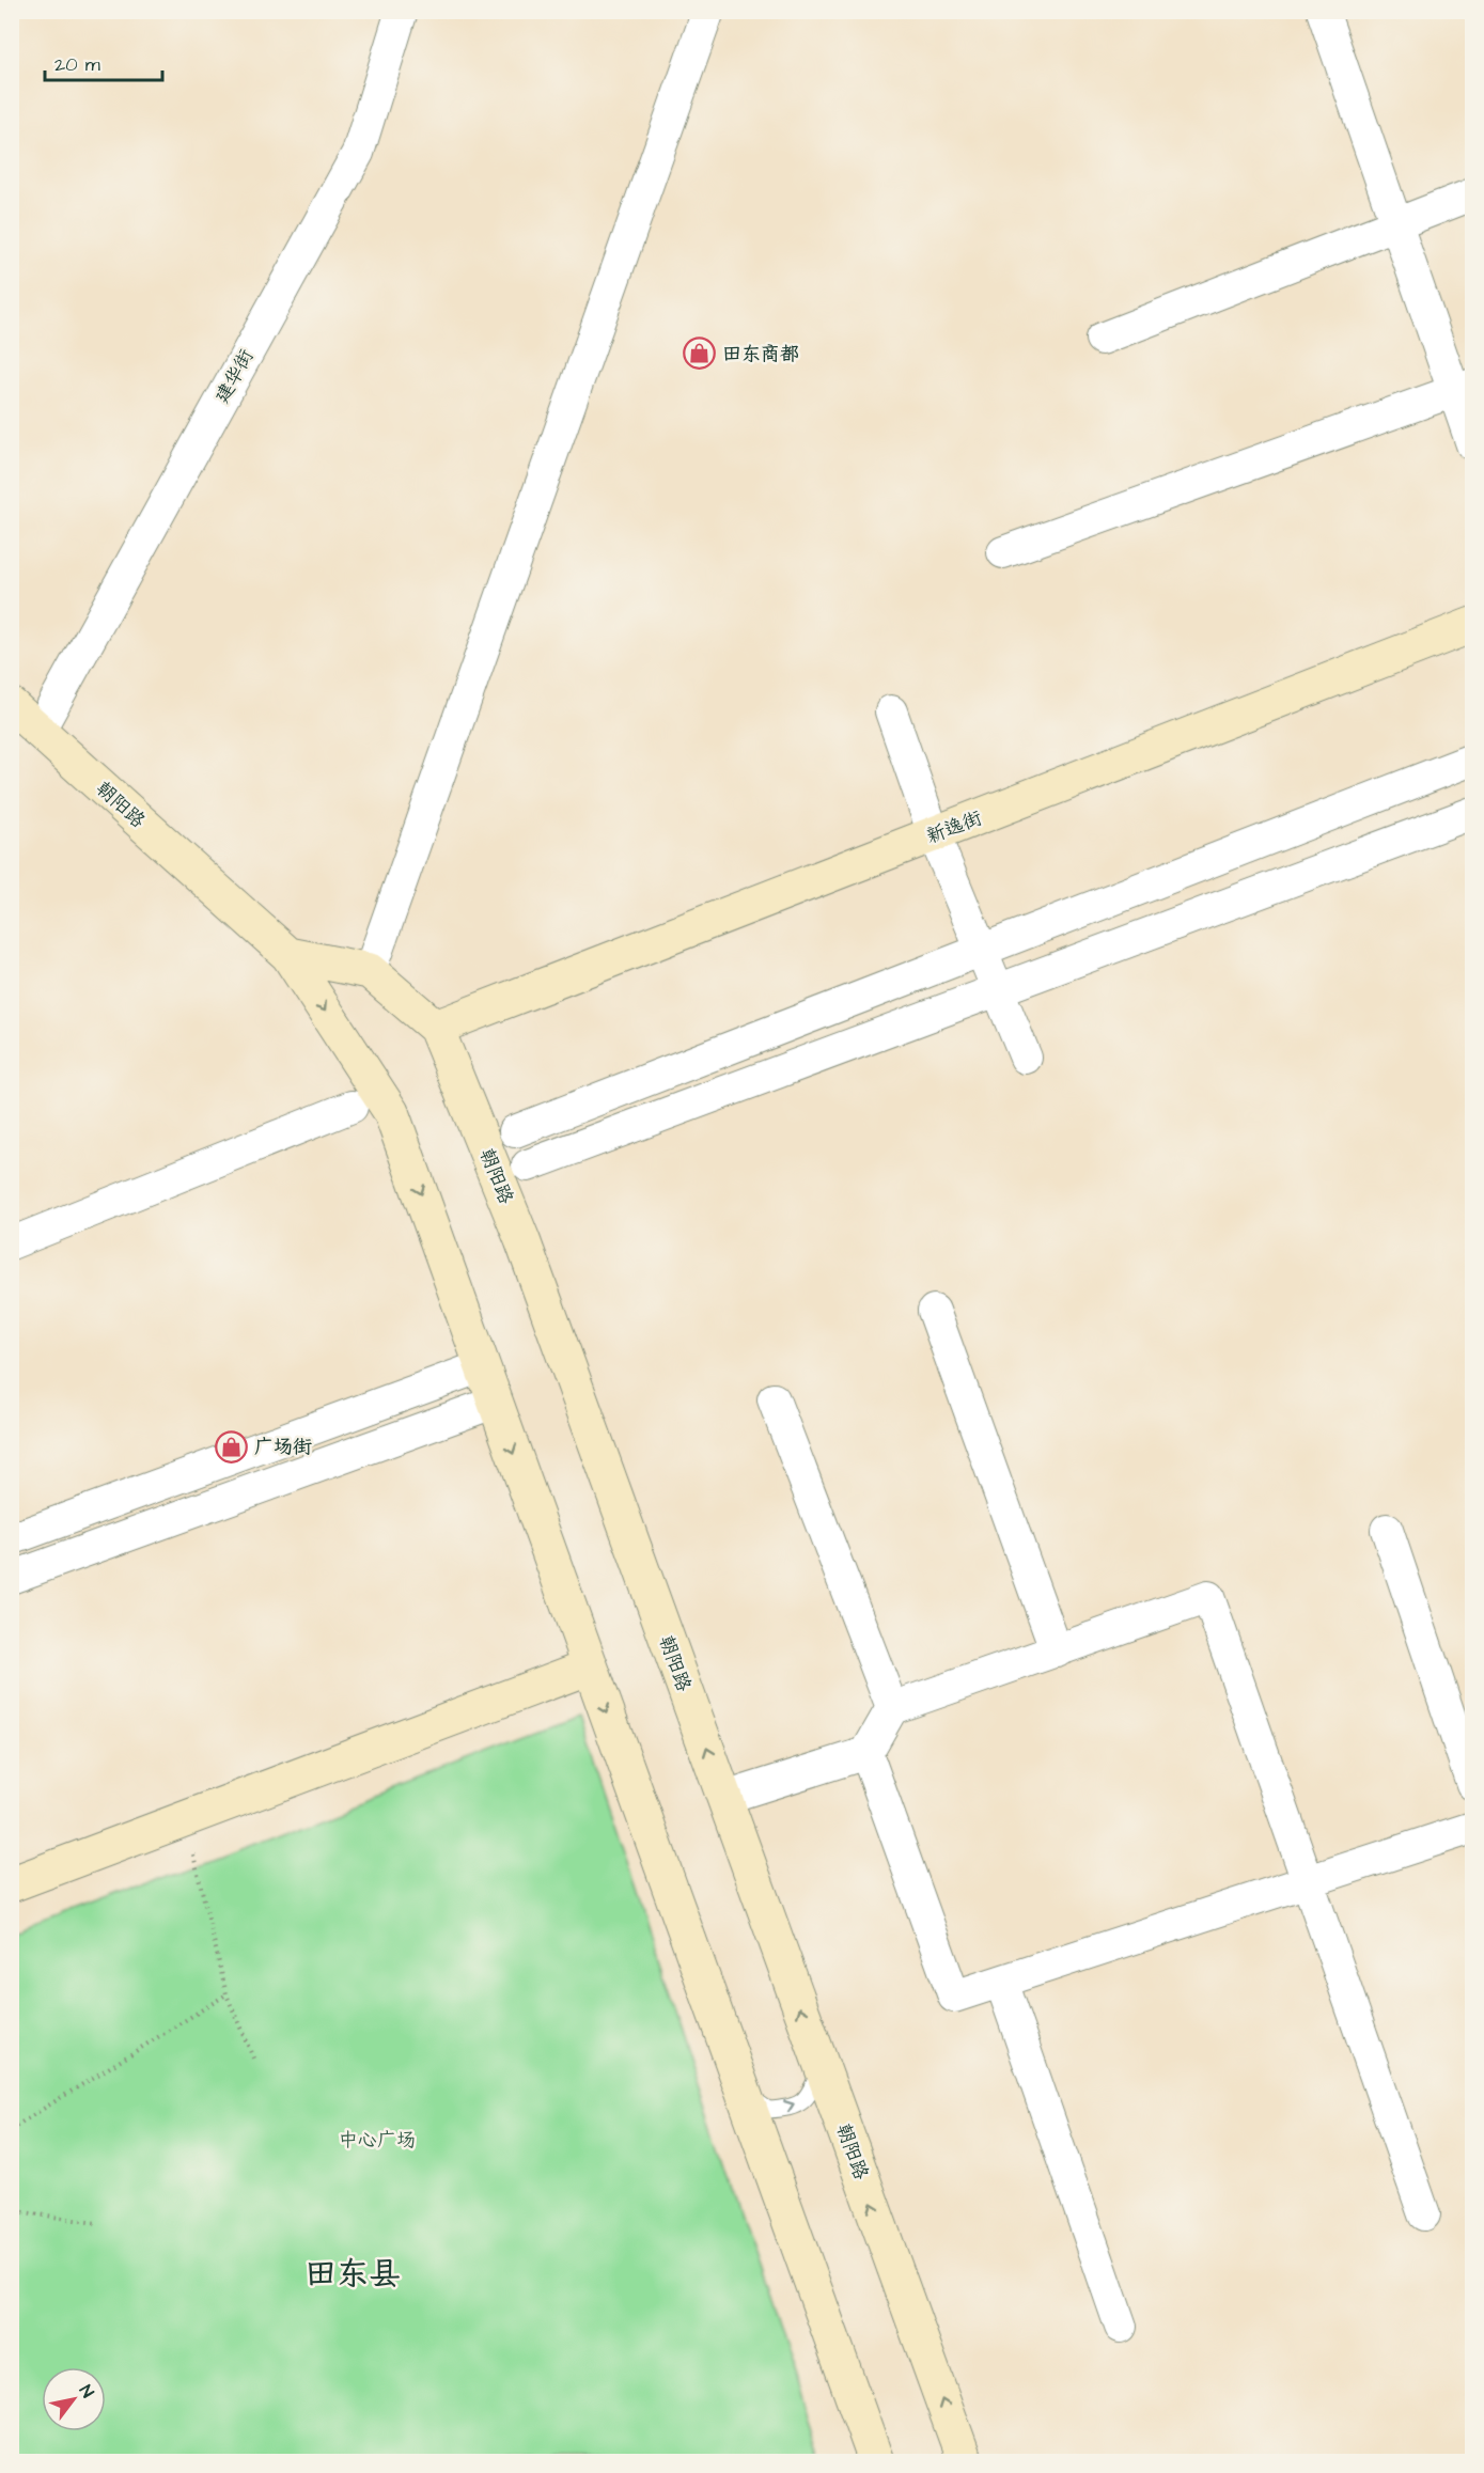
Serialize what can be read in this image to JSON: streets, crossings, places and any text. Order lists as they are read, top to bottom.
{
  "streets": {
    "main road": ["朝阳路", "新逸街"],
    "street": ["建华街"]
  },
  "crossings": [
    ["建华街", "朝阳路"],
    ["朝阳路", "新逸街"]
  ],
  "districts": ["田东县"],
  "parks": ["中心广场"],
  "places": {
    "shop": ["田东商都", "广场街"]
  },
  "scale_bar": "20 m",
  "north": "top right"
}
